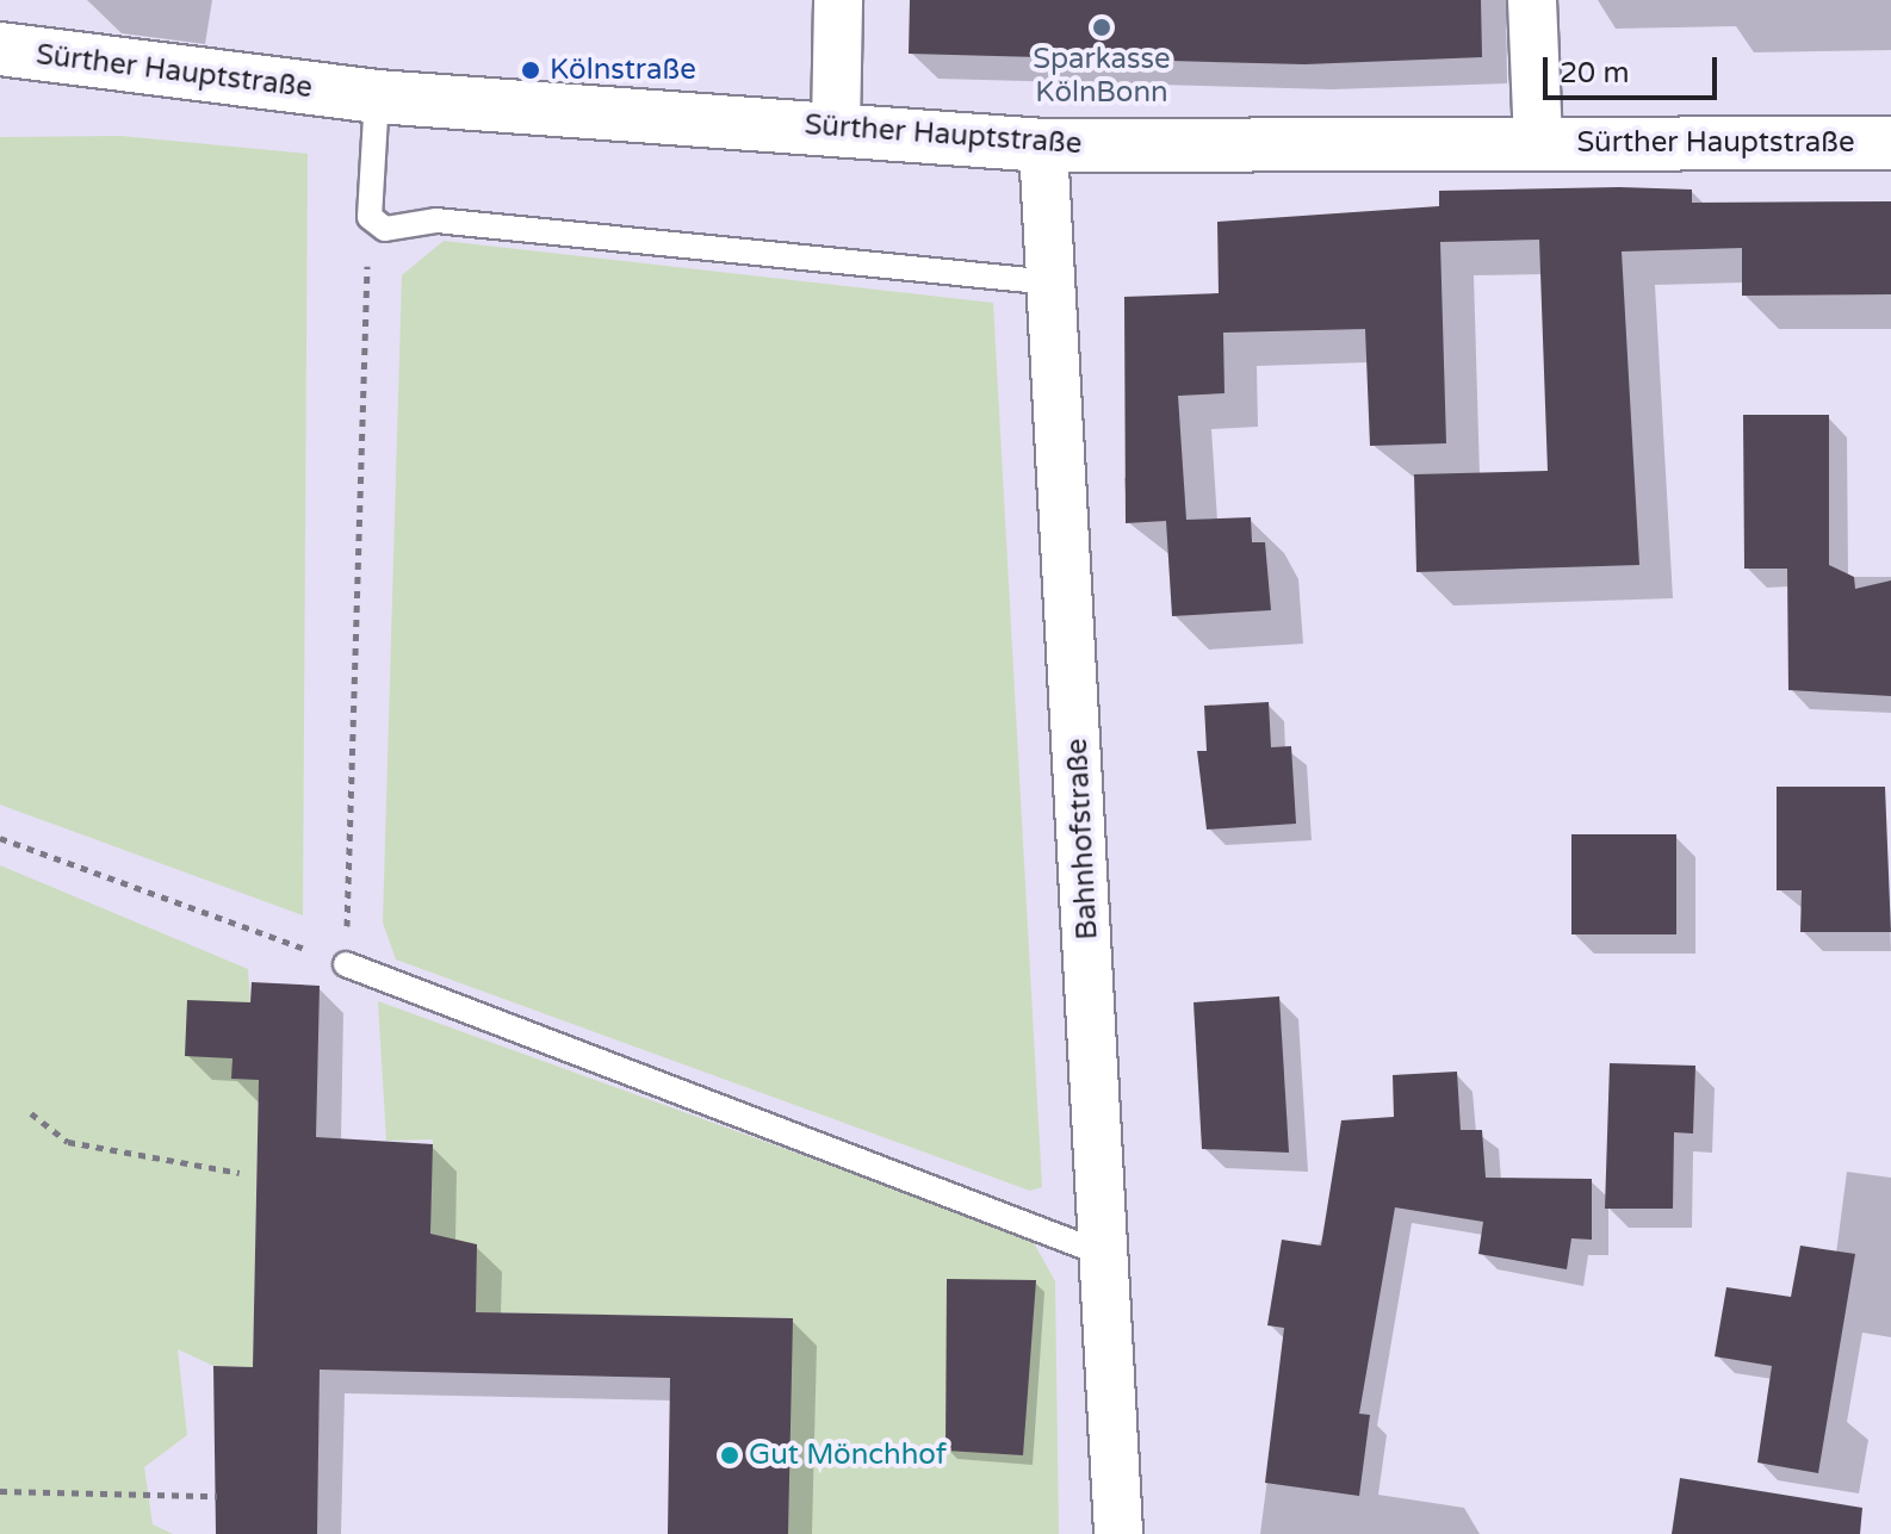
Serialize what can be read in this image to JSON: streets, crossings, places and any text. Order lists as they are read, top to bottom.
{
  "streets": {
    "street": ["Sürther Hauptstraße", "Bahnhofstraße"]
  },
  "crossings": [
    ["Sürther Hauptstraße", "Bahnhofstraße"]
  ],
  "places": ["Sparkasse KölnBonn", "Kölnstraße", "Gut Mönchhof"],
  "scale_bar": "20 m"
}
